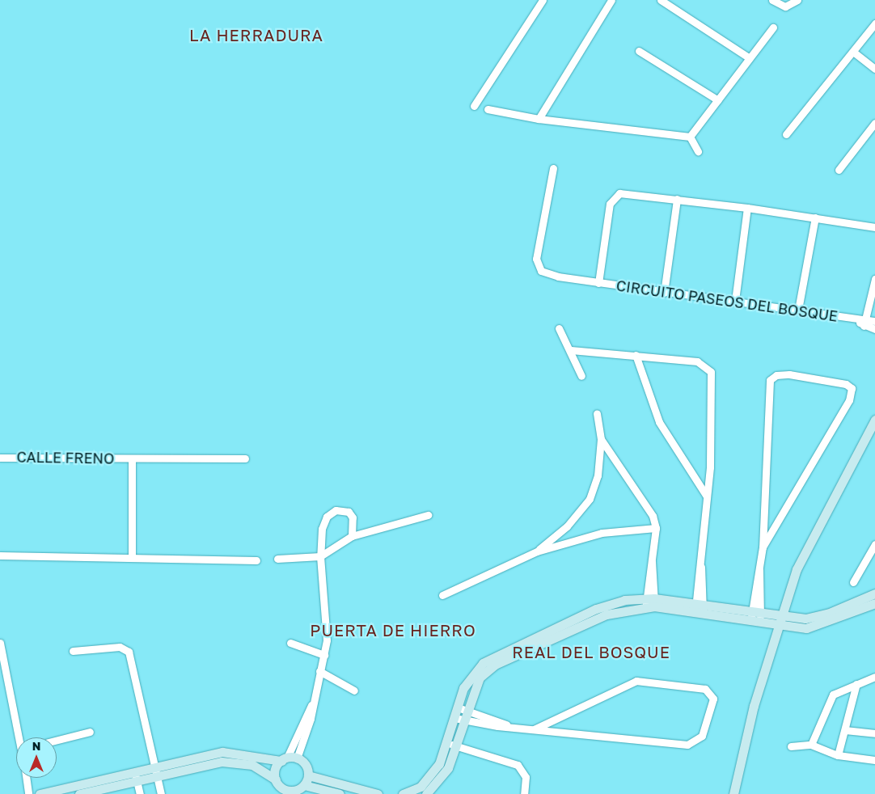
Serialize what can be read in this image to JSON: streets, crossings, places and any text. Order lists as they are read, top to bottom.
{
  "streets": {
    "street": ["CIRCUITO PASEOS DEL BOSQUE", "CALLE FRENO"]
  },
  "districts": ["LA HERRADURA", "PUERTA DE HIERRO", "REAL DEL BOSQUE"],
  "north": "top"
}
